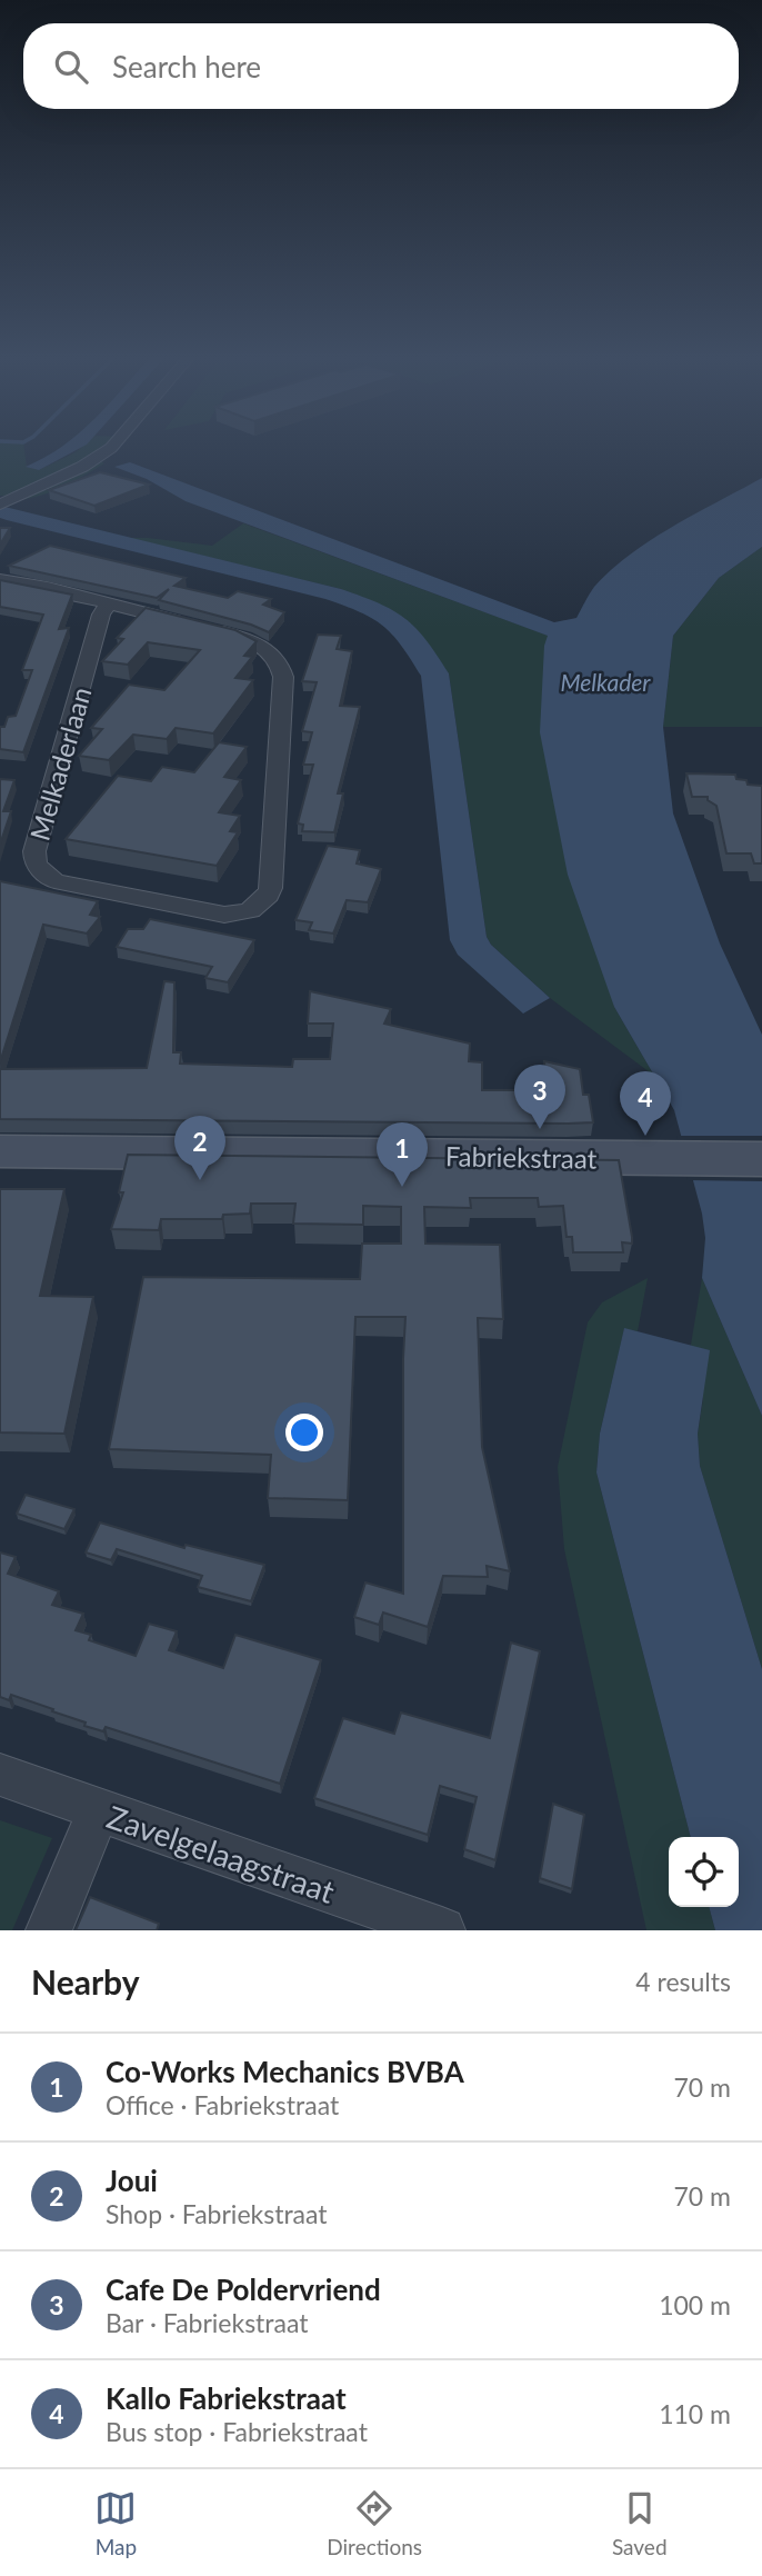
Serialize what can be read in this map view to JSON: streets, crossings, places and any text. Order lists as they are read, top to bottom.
{
  "streets": {
    "main road": ["Fabriekstraat"],
    "street": ["Melkaderlaan", "Zavelgelaagstraat"]
  },
  "water": ["Melkader"],
  "page": {
    "search": "Search here",
    "pins": [
      "3",
      "4",
      "2",
      "1"
    ],
    "heading": ["Nearby", "4 results"],
    "list": [
      {
        "mark": "1",
        "name": "Co-Works Mechanics BVBA",
        "note": "Office · Fabriekstraat",
        "value": "70 m"
      },
      {
        "mark": "2",
        "name": "Joui",
        "note": "Shop · Fabriekstraat",
        "value": "70 m"
      },
      {
        "mark": "3",
        "name": "Cafe De Poldervriend",
        "note": "Bar · Fabriekstraat",
        "value": "100 m"
      },
      {
        "mark": "4",
        "name": "Kallo Fabriekstraat",
        "note": "Bus stop · Fabriekstraat",
        "value": "110 m"
      }
    ],
    "nav": ["Map", "Directions", "Saved"]
  }
}
